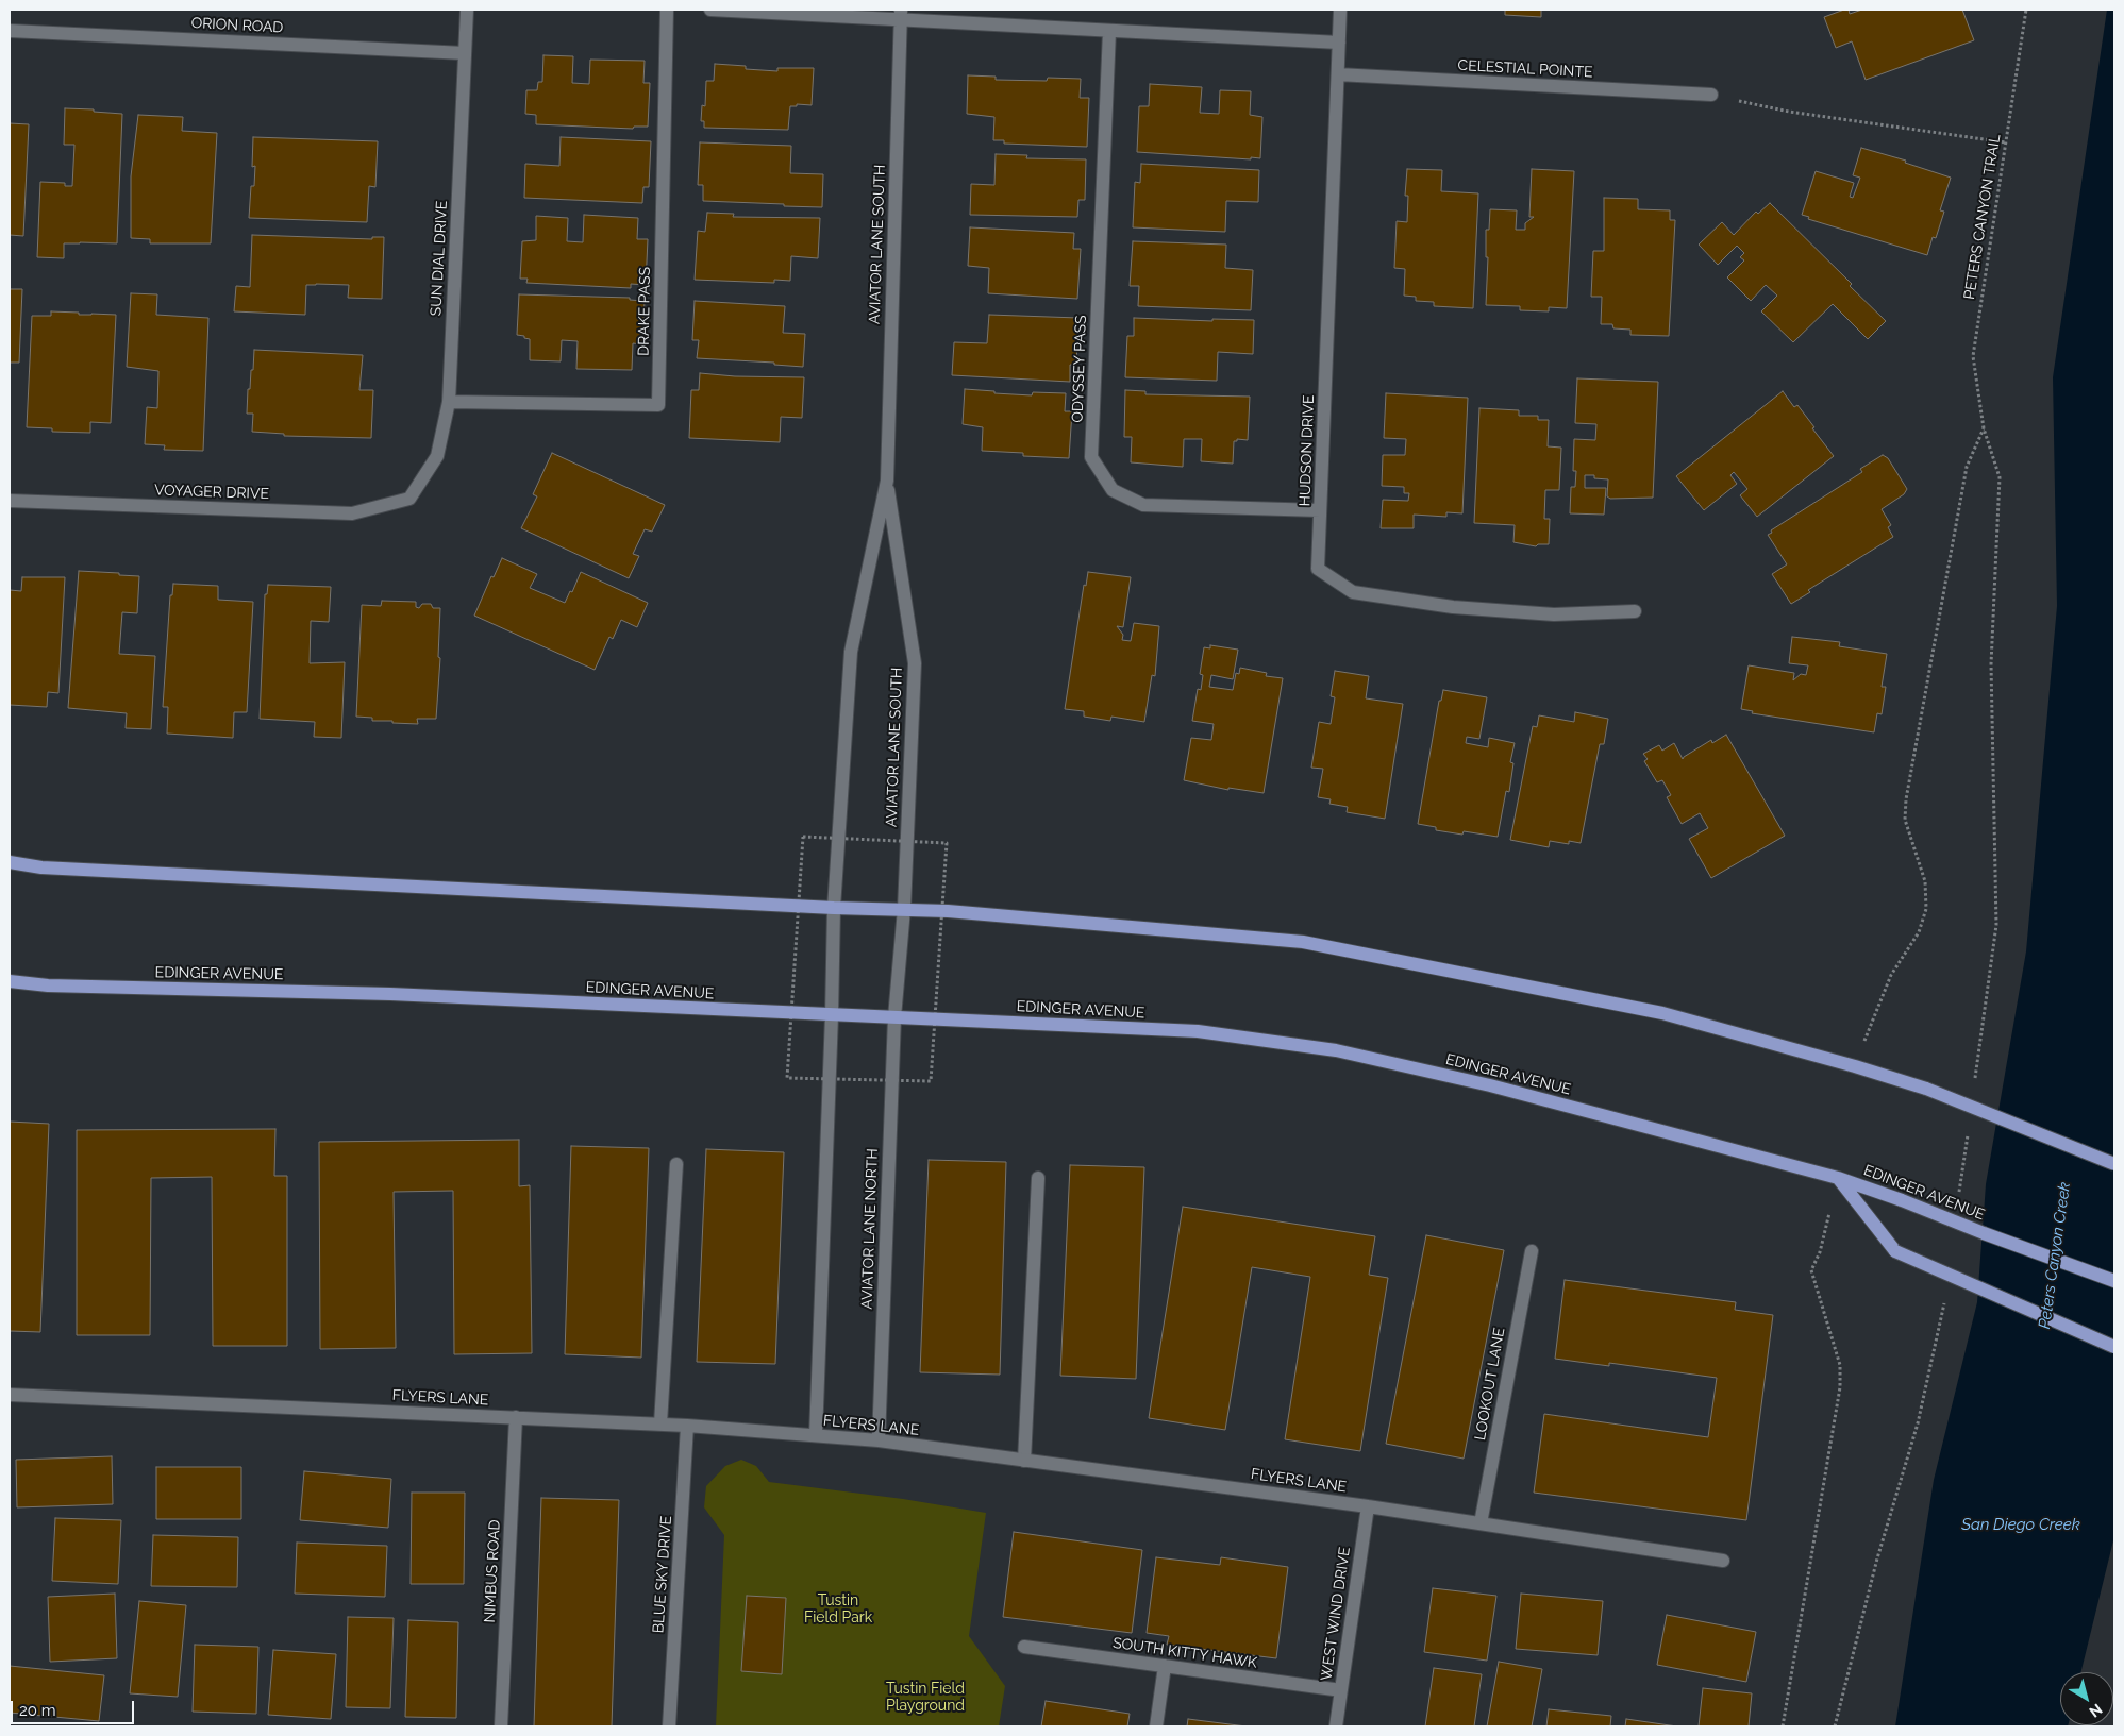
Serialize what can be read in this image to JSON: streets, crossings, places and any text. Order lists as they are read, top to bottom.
{
  "streets": {
    "main road": ["EDINGER AVENUE"],
    "street": [
      "ORION ROAD",
      "CELESTIAL POINTE",
      "AVIATOR LANE SOUTH",
      "SUN DIAL DRIVE",
      "DRAKE PASS",
      "ODYSSEY PASS",
      "HUDSON DRIVE",
      "VOYAGER DRIVE",
      "AVIATOR LANE NORTH",
      "LOOKOUT LANE",
      "FLYERS LANE",
      "NIMBUS ROAD",
      "BLUE SKY DRIVE",
      "WEST WIND DRIVE",
      "SOUTH KITTY HAWK"
    ],
    "path": ["PETERS CANYON TRAIL"]
  },
  "crossings": [
    ["ORION ROAD", "SUN DIAL DRIVE"],
    ["CELESTIAL POINTE", "HUDSON DRIVE"],
    ["AVIATOR LANE SOUTH", "EDINGER AVENUE"],
    ["AVIATOR LANE SOUTH", "AVIATOR LANE NORTH"],
    ["SUN DIAL DRIVE", "DRAKE PASS"],
    ["SUN DIAL DRIVE", "VOYAGER DRIVE"],
    ["ODYSSEY PASS", "HUDSON DRIVE"],
    ["EDINGER AVENUE", "AVIATOR LANE NORTH"],
    ["AVIATOR LANE NORTH", "FLYERS LANE"],
    ["LOOKOUT LANE", "FLYERS LANE"],
    ["FLYERS LANE", "NIMBUS ROAD"],
    ["FLYERS LANE", "BLUE SKY DRIVE"],
    ["FLYERS LANE", "WEST WIND DRIVE"],
    ["WEST WIND DRIVE", "SOUTH KITTY HAWK"]
  ],
  "water": ["Peters Canyon Creek", "San Diego Creek"],
  "parks": ["Tustin Field Park", "Tustin Field Playground"],
  "scale_bar": "20 m",
  "north": "bottom right"
}
